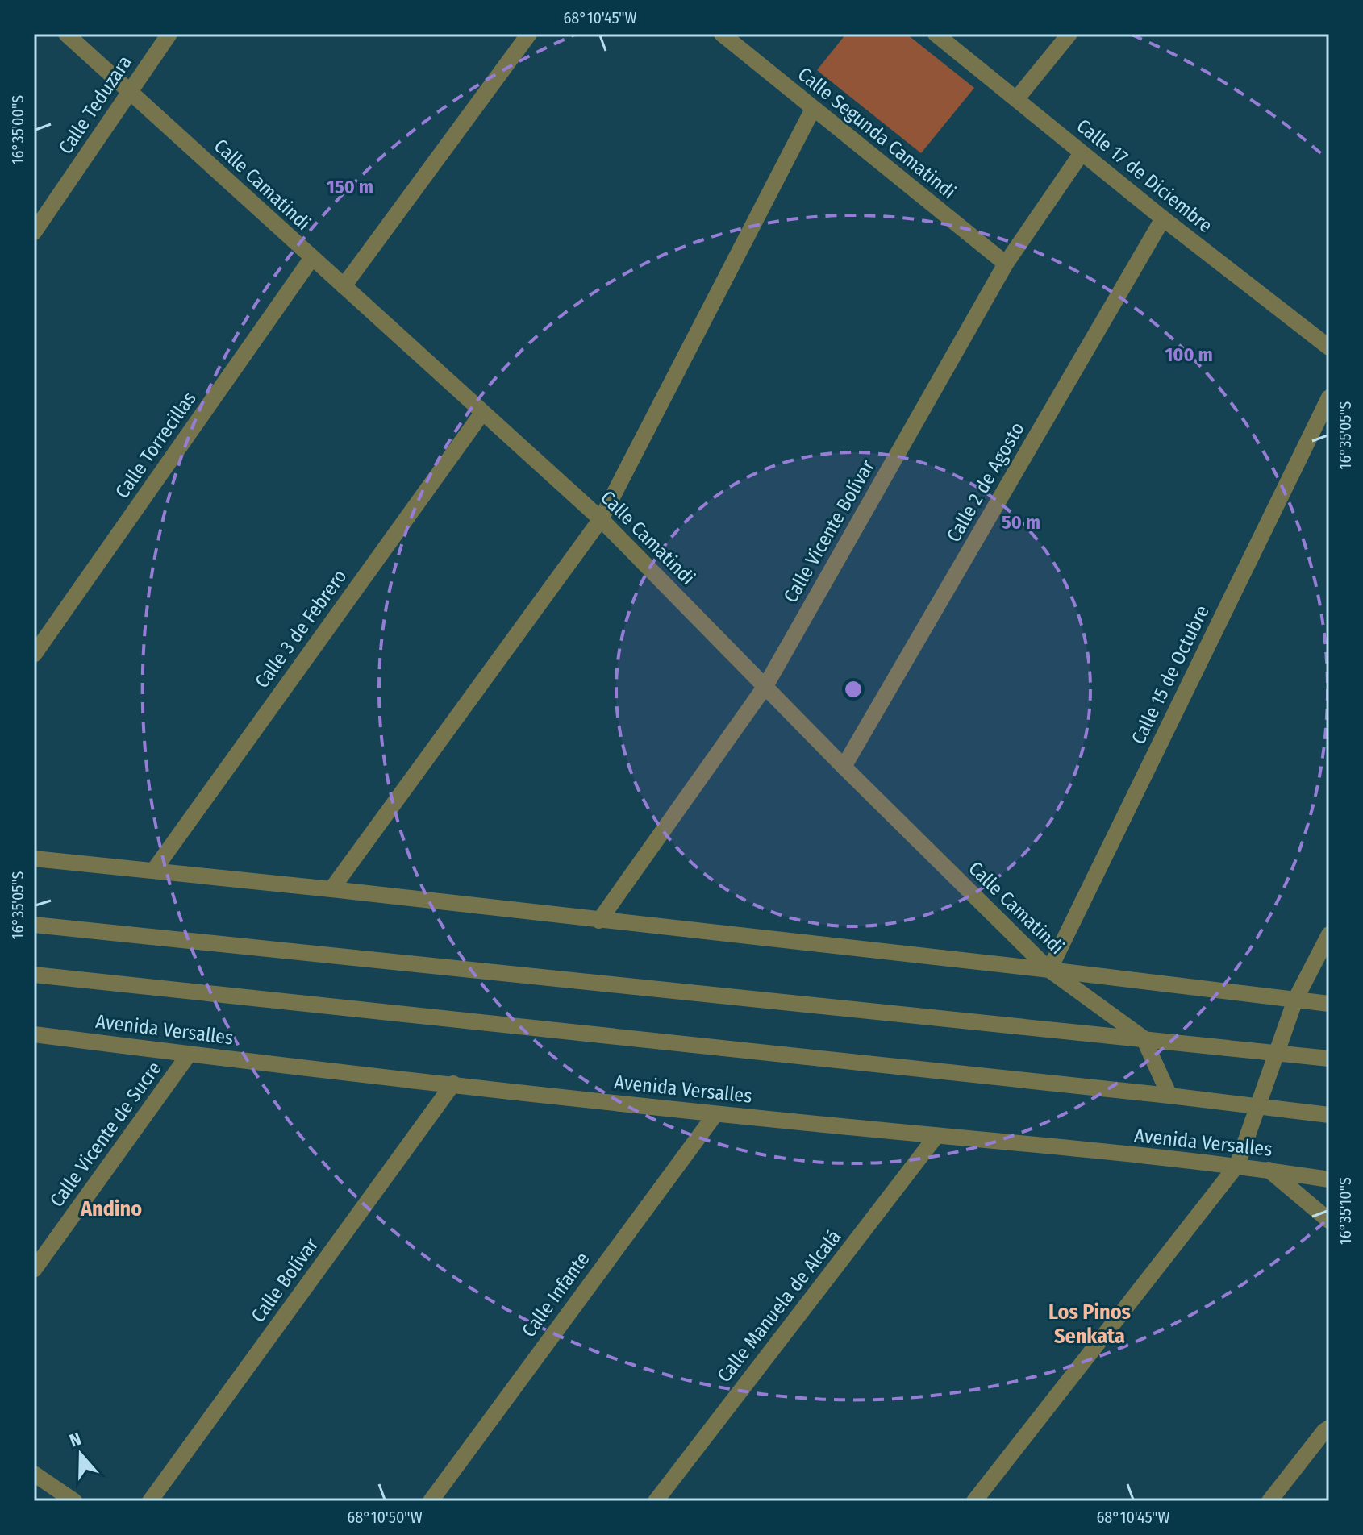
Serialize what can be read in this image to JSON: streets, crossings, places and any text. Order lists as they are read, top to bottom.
{
  "streets": {
    "street": [
      "Calle Teduzara",
      "Calle Segunda Camatindi",
      "Calle 17 de Diciembre",
      "Calle Camatindi",
      "Calle Torrecillas",
      "Calle 2 de Agosto",
      "Calle Vicente Bolívar",
      "Calle 3 de Febrero",
      "Calle 15 de Octubre",
      "Avenida Versalles",
      "Calle Vicente de Sucre",
      "Calle Bolívar",
      "Calle Infante",
      "Calle Manuela de Alcalá"
    ]
  },
  "crossings": [
    ["Calle Teduzara", "Calle Camatindi"],
    ["Calle Segunda Camatindi", "Calle Vicente Bolívar"],
    ["Calle 17 de Diciembre", "Calle 2 de Agosto"],
    ["Calle 17 de Diciembre", "Calle Vicente Bolívar"],
    ["Calle Camatindi", "Calle Torrecillas"],
    ["Calle Camatindi", "Calle 2 de Agosto"],
    ["Calle Camatindi", "Calle Vicente Bolívar"],
    ["Calle Camatindi", "Calle 3 de Febrero"],
    ["Calle Camatindi", "Calle 15 de Octubre"],
    ["Calle Camatindi", "Avenida Versalles"],
    ["Avenida Versalles", "Calle Vicente de Sucre"],
    ["Avenida Versalles", "Calle Bolívar"],
    ["Avenida Versalles", "Calle Infante"],
    ["Avenida Versalles", "Calle Manuela de Alcalá"]
  ],
  "districts": ["Andino", "Los Pinos Senkata"],
  "north": "top",
  "coordinates": [
    "68°10'45\"W",
    "16°35'00\"S",
    "16°35'05\"S",
    "16°35'10\"S",
    "68°10'50\"W"
  ],
  "rings": ["150 m", "100 m", "50 m"]
}
